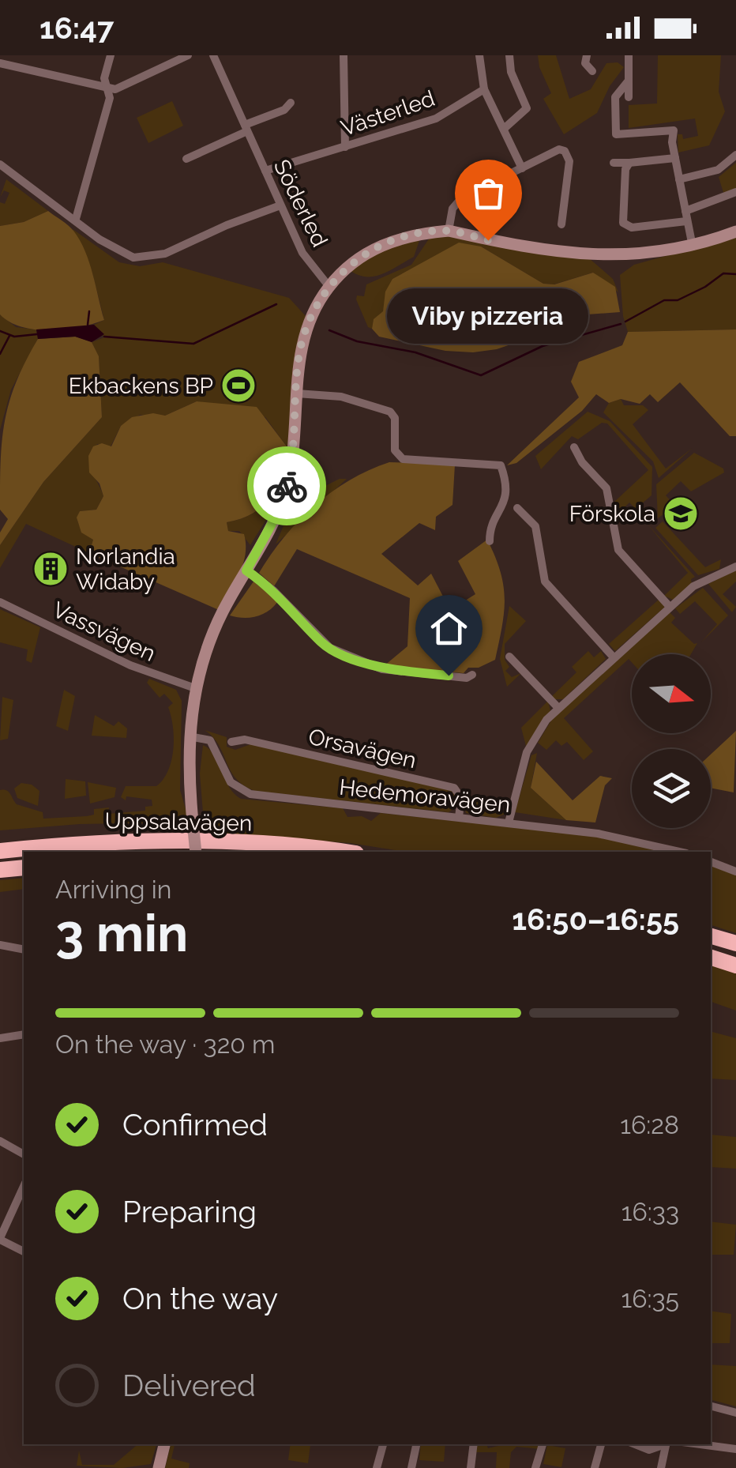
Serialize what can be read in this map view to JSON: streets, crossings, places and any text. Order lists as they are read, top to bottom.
{
  "streets": {
    "highway": ["Uppsalavägen"],
    "street": [
      "Västerled",
      "Söderled",
      "Vassvägen",
      "Orsavägen",
      "Hedemoravägen"
    ]
  },
  "crossings": [
    ["Västerled", "Söderled"],
    ["Orsavägen", "Hedemoravägen"]
  ],
  "places": {
    "other": ["Viby pizzeria"],
    "sports": ["Ekbackens BP"],
    "school or university": ["Förskola"],
    "building": ["Norlandia Widaby"]
  },
  "north": "right",
  "page": {
    "status": "16:47",
    "bubble": "Viby pizzeria",
    "heading": ["3 min", "Arriving in", "16:50–16:55"],
    "bar": "On the way · 320 m",
    "list": [
      ["Confirmed", "16:28"],
      ["Preparing", "16:33"],
      ["On the way", "16:35"],
      "Delivered"
    ]
  }
}
